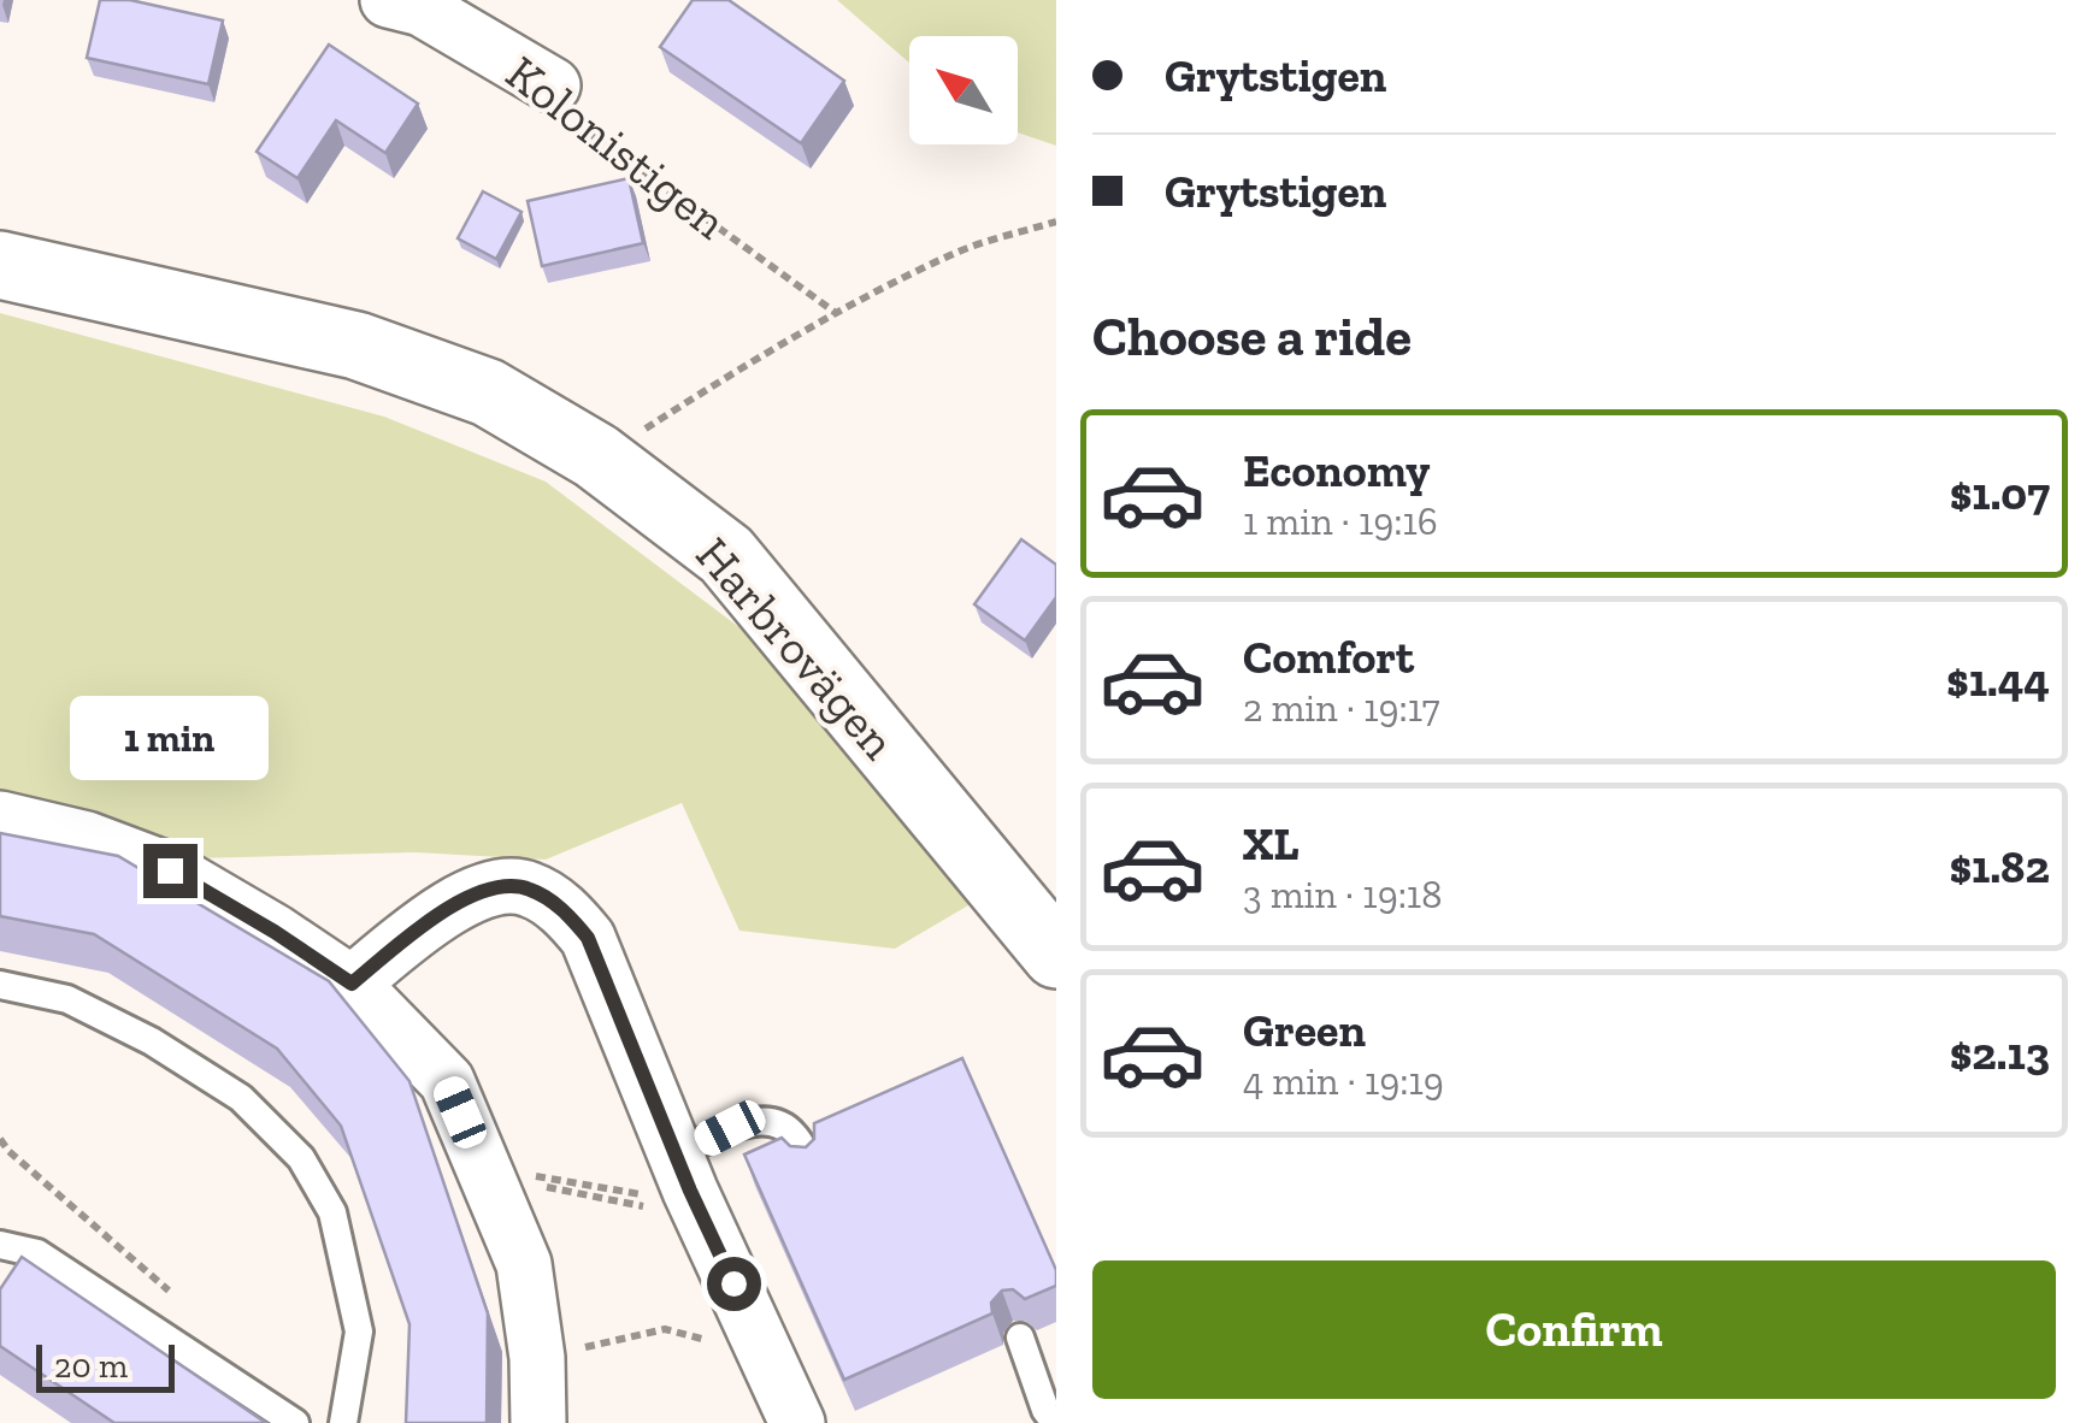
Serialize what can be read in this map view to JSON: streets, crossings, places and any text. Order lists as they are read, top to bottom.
{
  "streets": {
    "street": ["Kolonistigen", "Harbrovägen"]
  },
  "scale_bar": "20 m",
  "north": "top left",
  "page": {
    "banner": ["Grytstigen", "Grytstigen"],
    "heading": "Choose a ride",
    "list": [
      {
        "name": "Economy",
        "note": "1 min · 19:16",
        "value": "$1.07"
      },
      {
        "name": "Comfort",
        "note": "2 min · 19:17",
        "value": "$1.44"
      },
      {
        "name": "XL",
        "note": "3 min · 19:18",
        "value": "$1.82"
      },
      {
        "name": "Green",
        "note": "4 min · 19:19",
        "value": "$2.13"
      }
    ],
    "bubble": "1 min",
    "buttons": "Confirm",
    "scale": "20 m"
  }
}
